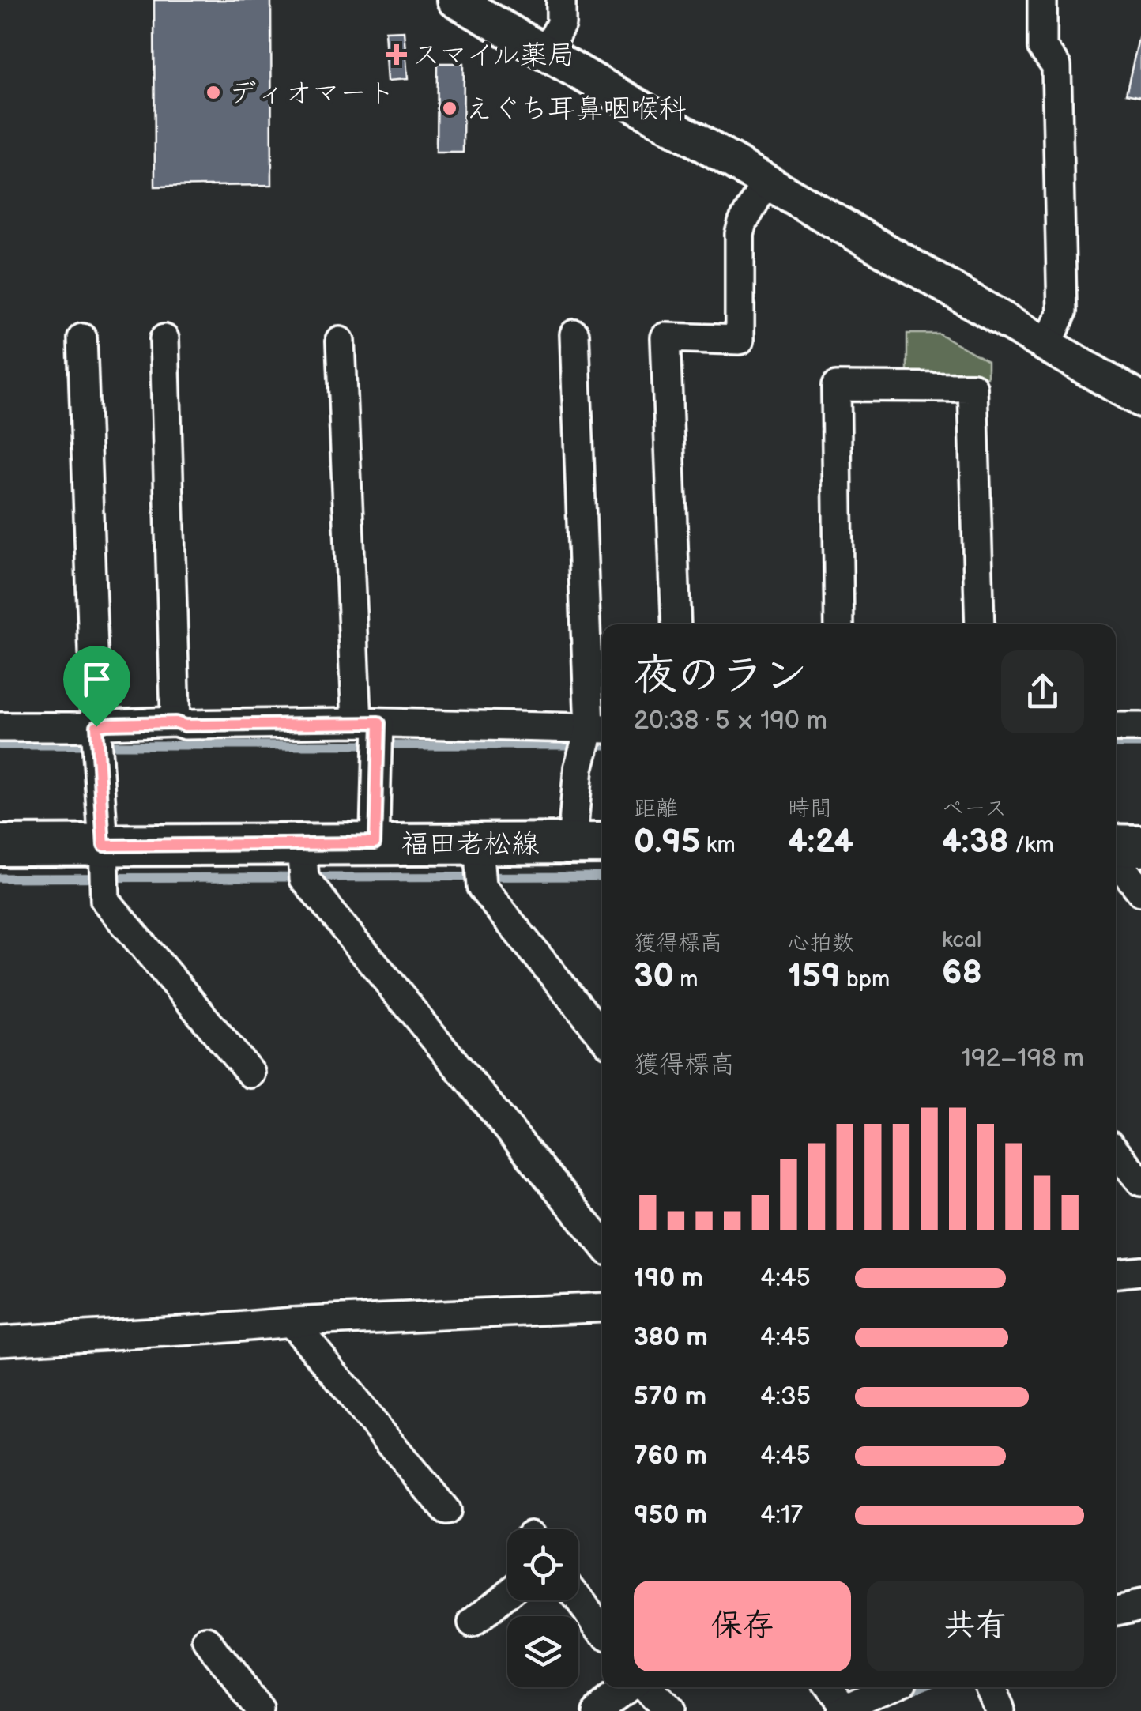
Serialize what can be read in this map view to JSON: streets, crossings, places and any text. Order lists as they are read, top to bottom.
{
  "streets": {
    "main road": ["福田老松線"]
  },
  "places": {
    "health": ["スマイル薬局"],
    "other": ["ディオマート", "えぐち耳鼻咽喉科"]
  },
  "page": {
    "heading": ["夜のラン", "20:38 · 5 × 190 m"],
    "stats": [
      ["距離", "0.95 km"],
      ["時間", "4:24"],
      ["ペース", "4:38 /km"],
      ["獲得標高", "30 m"],
      ["心拍数", "159 bpm"],
      ["kcal", "68"]
    ],
    "chart": ["獲得標高", "192–198 m"],
    "list": [
      {
        "name": "190 m",
        "note": "4:45"
      },
      {
        "name": "380 m",
        "note": "4:45"
      },
      {
        "name": "570 m",
        "note": "4:35"
      },
      {
        "name": "760 m",
        "note": "4:45"
      },
      {
        "name": "950 m",
        "note": "4:17"
      }
    ],
    "buttons": ["保存", "共有"]
  }
}
